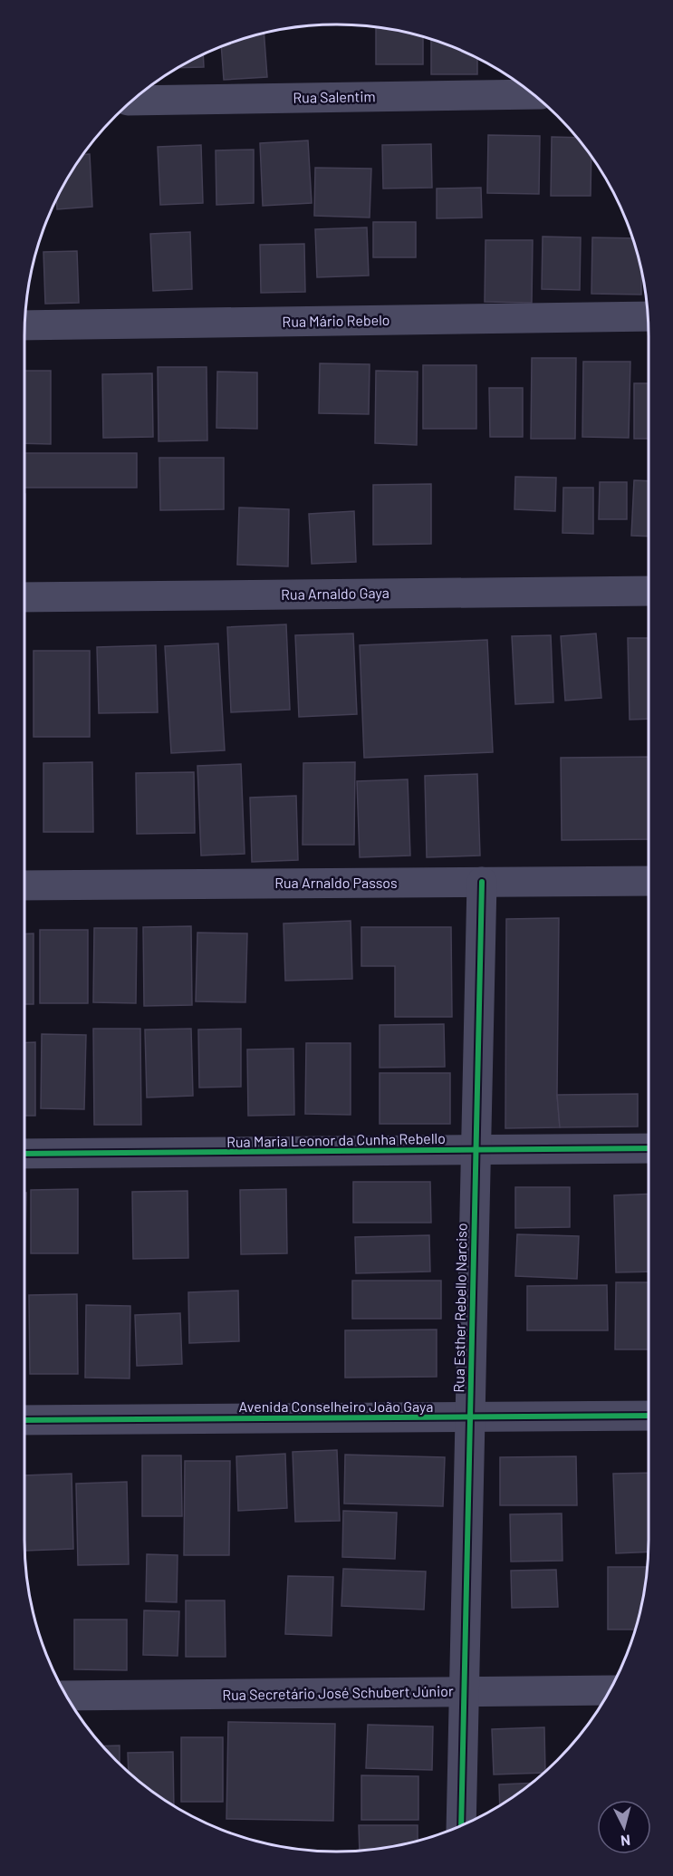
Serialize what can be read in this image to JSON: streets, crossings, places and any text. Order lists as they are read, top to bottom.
{
  "streets": {
    "street": [
      "Rua Salentim",
      "Rua Mário Rebelo",
      "Rua Arnaldo Gaya",
      "Rua Arnaldo Passos",
      "Rua Maria Leonor da Cunha Rebello",
      "Rua Esther Rebello Narciso",
      "Avenida Conselheiro João Gaya",
      "Rua Secretário José Schubert Júnior"
    ]
  },
  "crossings": [
    ["Rua Arnaldo Passos", "Rua Esther Rebello Narciso"],
    ["Rua Maria Leonor da Cunha Rebello", "Rua Esther Rebello Narciso"],
    ["Rua Esther Rebello Narciso", "Avenida Conselheiro João Gaya"],
    ["Rua Esther Rebello Narciso", "Rua Secretário José Schubert Júnior"]
  ],
  "north": "bottom"
}
